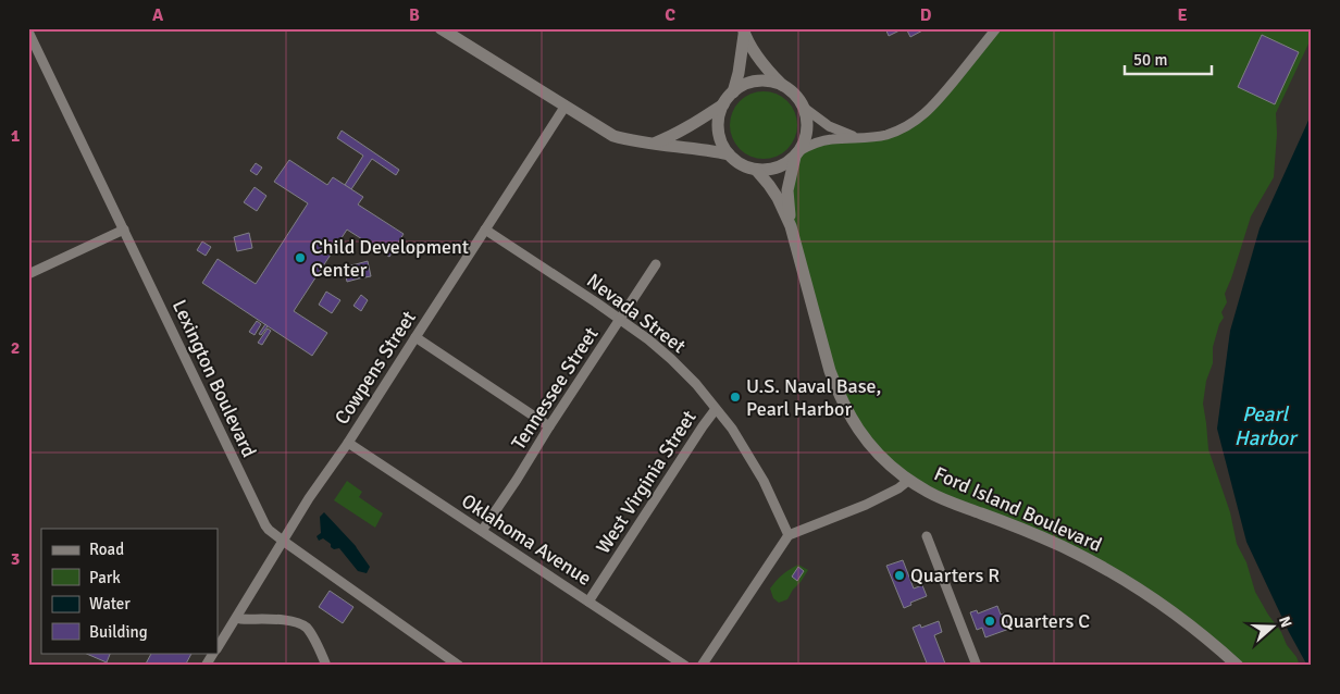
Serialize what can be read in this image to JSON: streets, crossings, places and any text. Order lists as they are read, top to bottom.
{
  "streets": {
    "street": [
      "Nevada Street",
      "Cowpens Street",
      "Lexington Boulevard",
      "Tennessee Street",
      "West Virginia Street",
      "Ford Island Boulevard",
      "Oklahoma Avenue"
    ]
  },
  "crossings": [
    ["Nevada Street", "Cowpens Street"],
    ["Nevada Street", "Tennessee Street"],
    ["Nevada Street", "West Virginia Street"],
    ["Cowpens Street", "Lexington Boulevard"],
    ["Cowpens Street", "Oklahoma Avenue"],
    ["Tennessee Street", "Oklahoma Avenue"],
    ["West Virginia Street", "Oklahoma Avenue"]
  ],
  "water": ["Pearl Harbor"],
  "places": [
    "Child Development Center",
    "U.S. Naval Base, Pearl Harbor",
    "Quarters R",
    "Quarters C"
  ],
  "legend": [
    "Road",
    "Park",
    "Water",
    "Building"
  ],
  "scale_bar": "50 m",
  "north": "right",
  "grid": {
    "columns": [
      "A",
      "B",
      "C",
      "D",
      "E"
    ],
    "rows": ["1", "2", "3"]
  }
}
